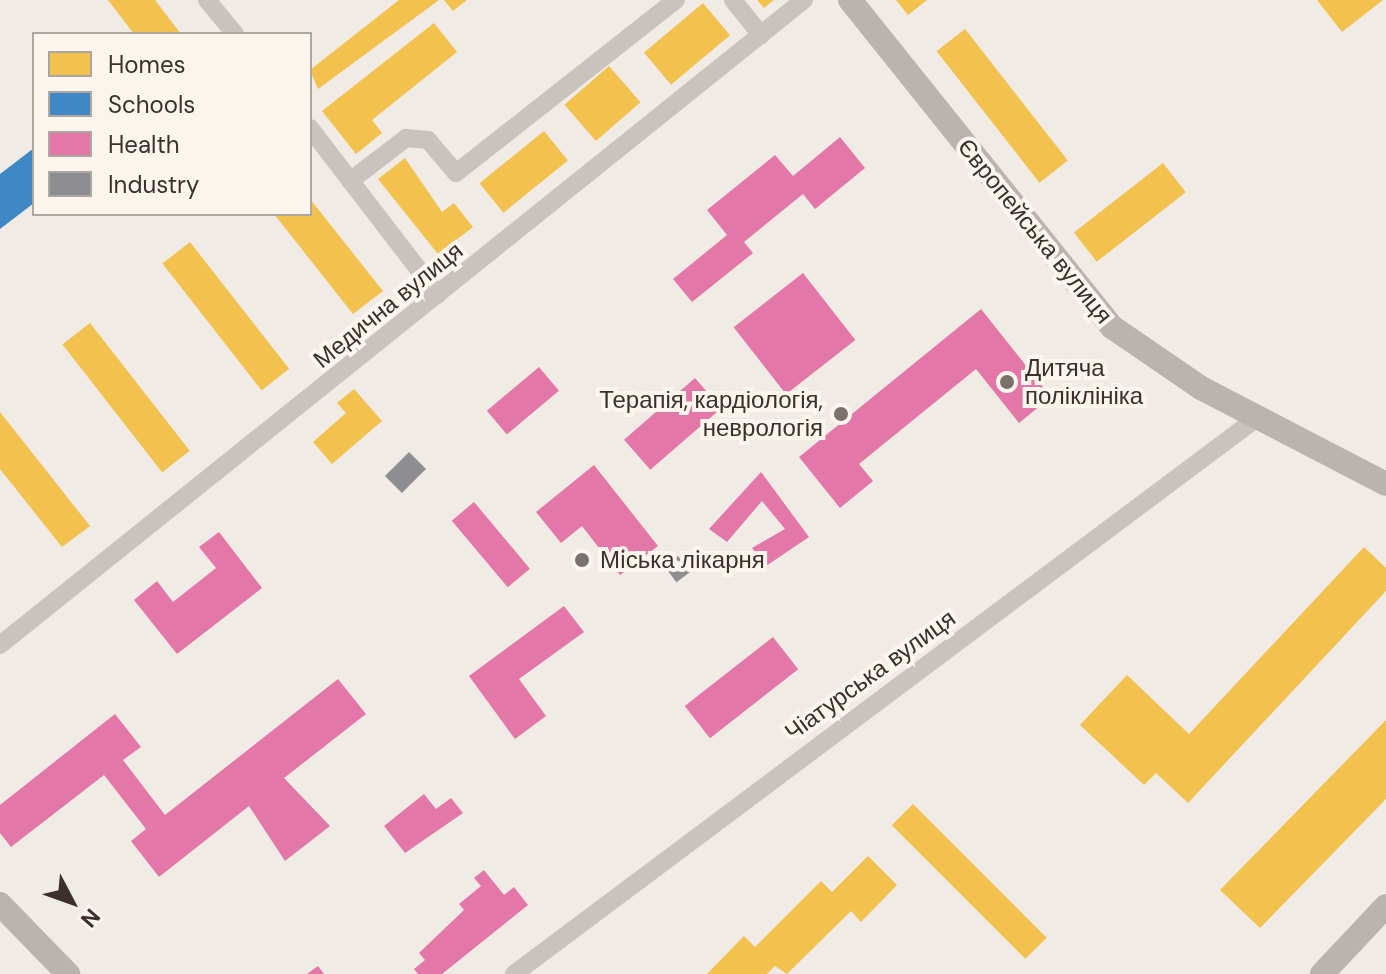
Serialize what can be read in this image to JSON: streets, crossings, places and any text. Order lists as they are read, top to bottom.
{
  "streets": {
    "street": ["Європейська вулиця", "Медична вулиця", "Чіатурська вулиця"]
  },
  "crossings": [
    ["Європейська вулиця", "Чіатурська вулиця"]
  ],
  "places": ["Дитяча поліклініка", "Терапія, кардіологія, неврологія", "Мiська лiкарня"],
  "legend": [
    "Homes",
    "Schools",
    "Health",
    "Industry"
  ],
  "north": "bottom right"
}
